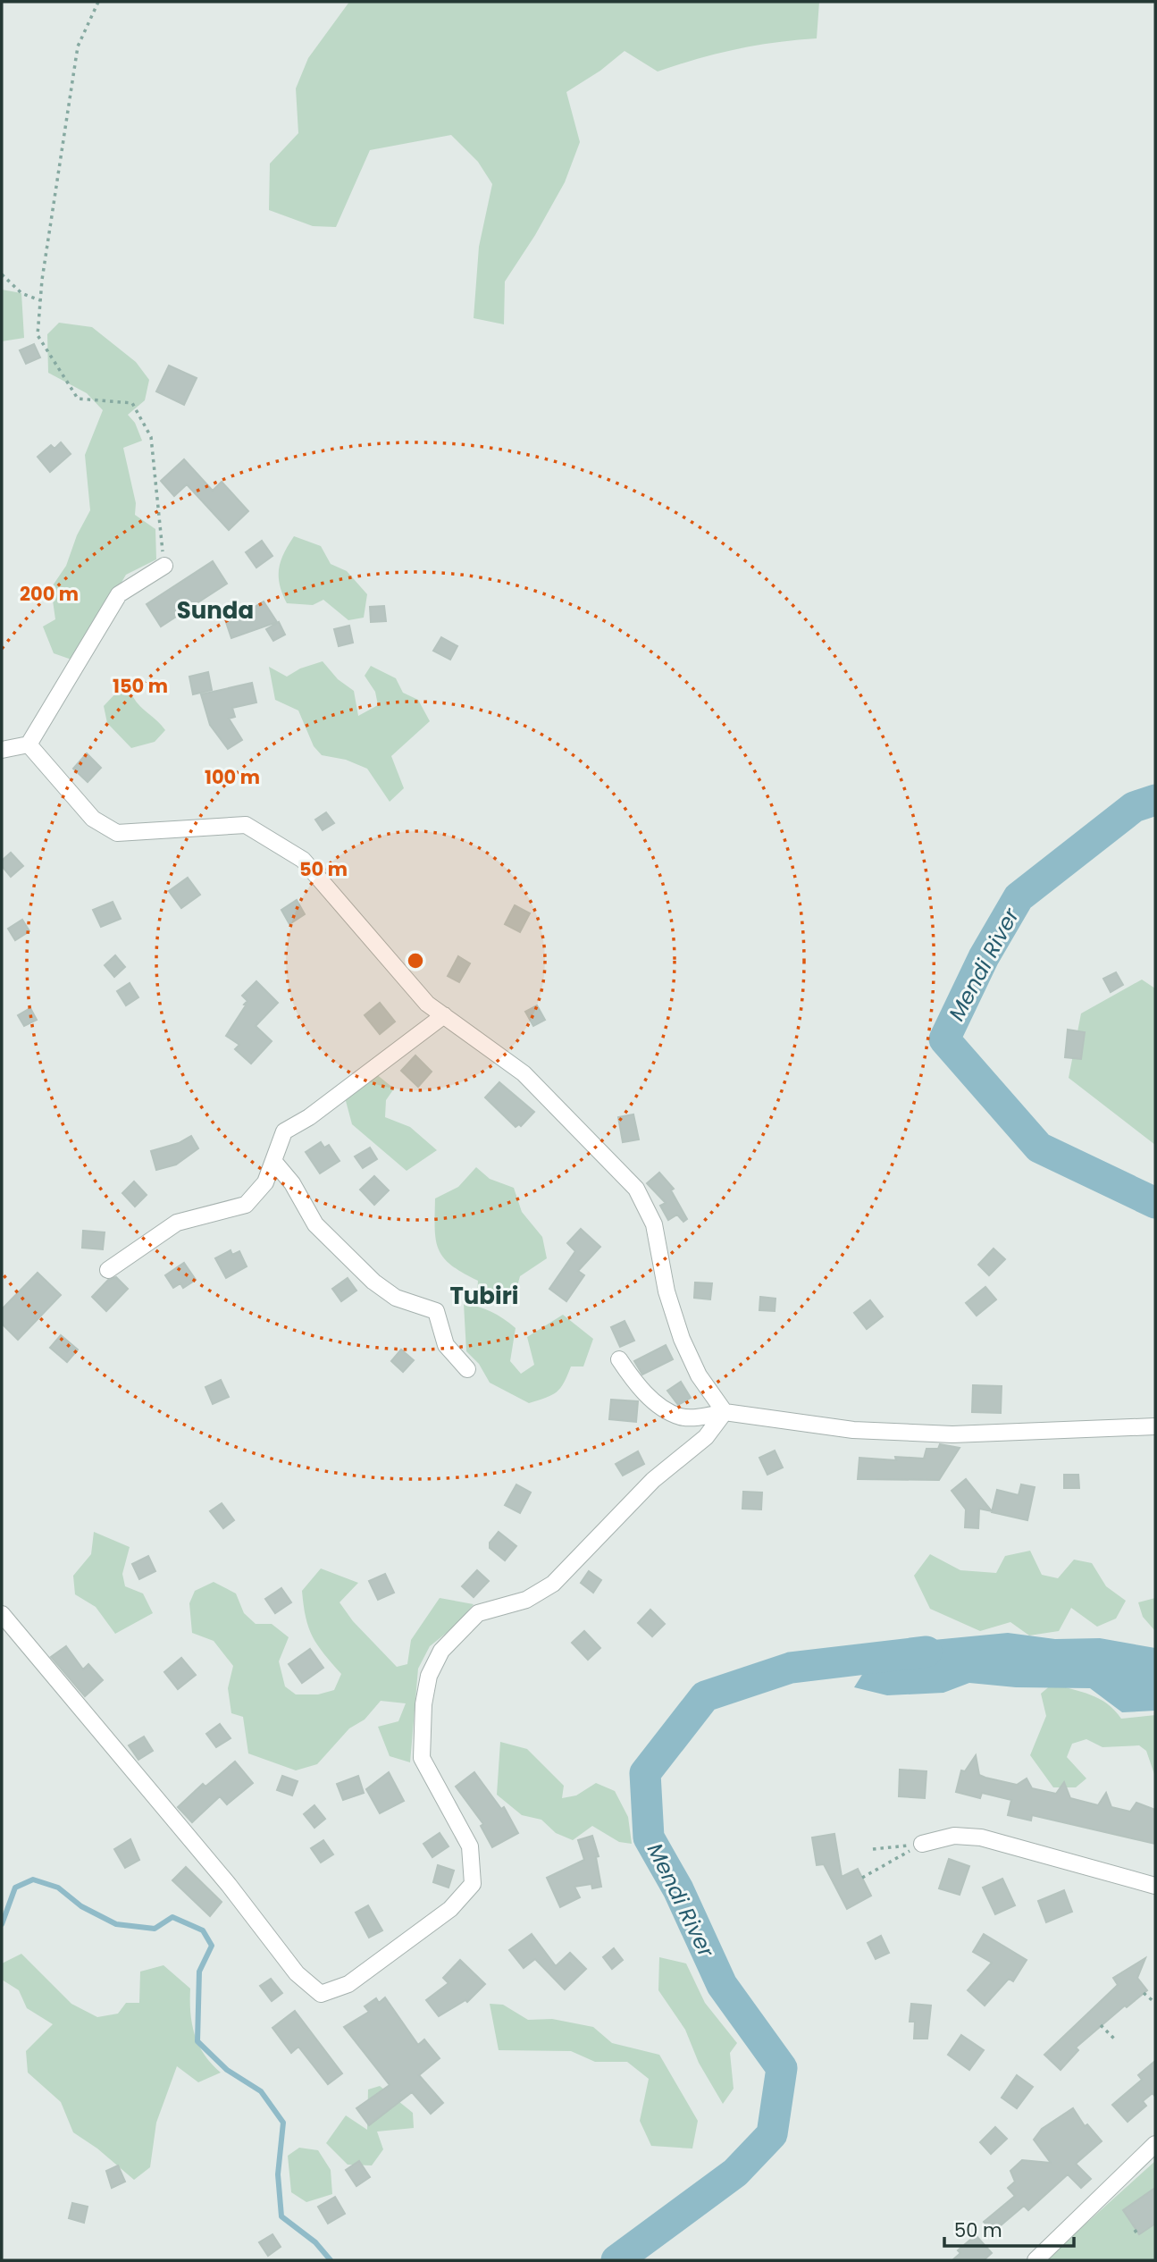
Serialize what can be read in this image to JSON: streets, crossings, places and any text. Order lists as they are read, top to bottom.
{
  "districts": ["Sunda", "Tubiri"],
  "water": ["Mendi River"],
  "scale_bar": "50 m",
  "rings": [
    "200 m",
    "150 m",
    "100 m",
    "50 m"
  ]
}
